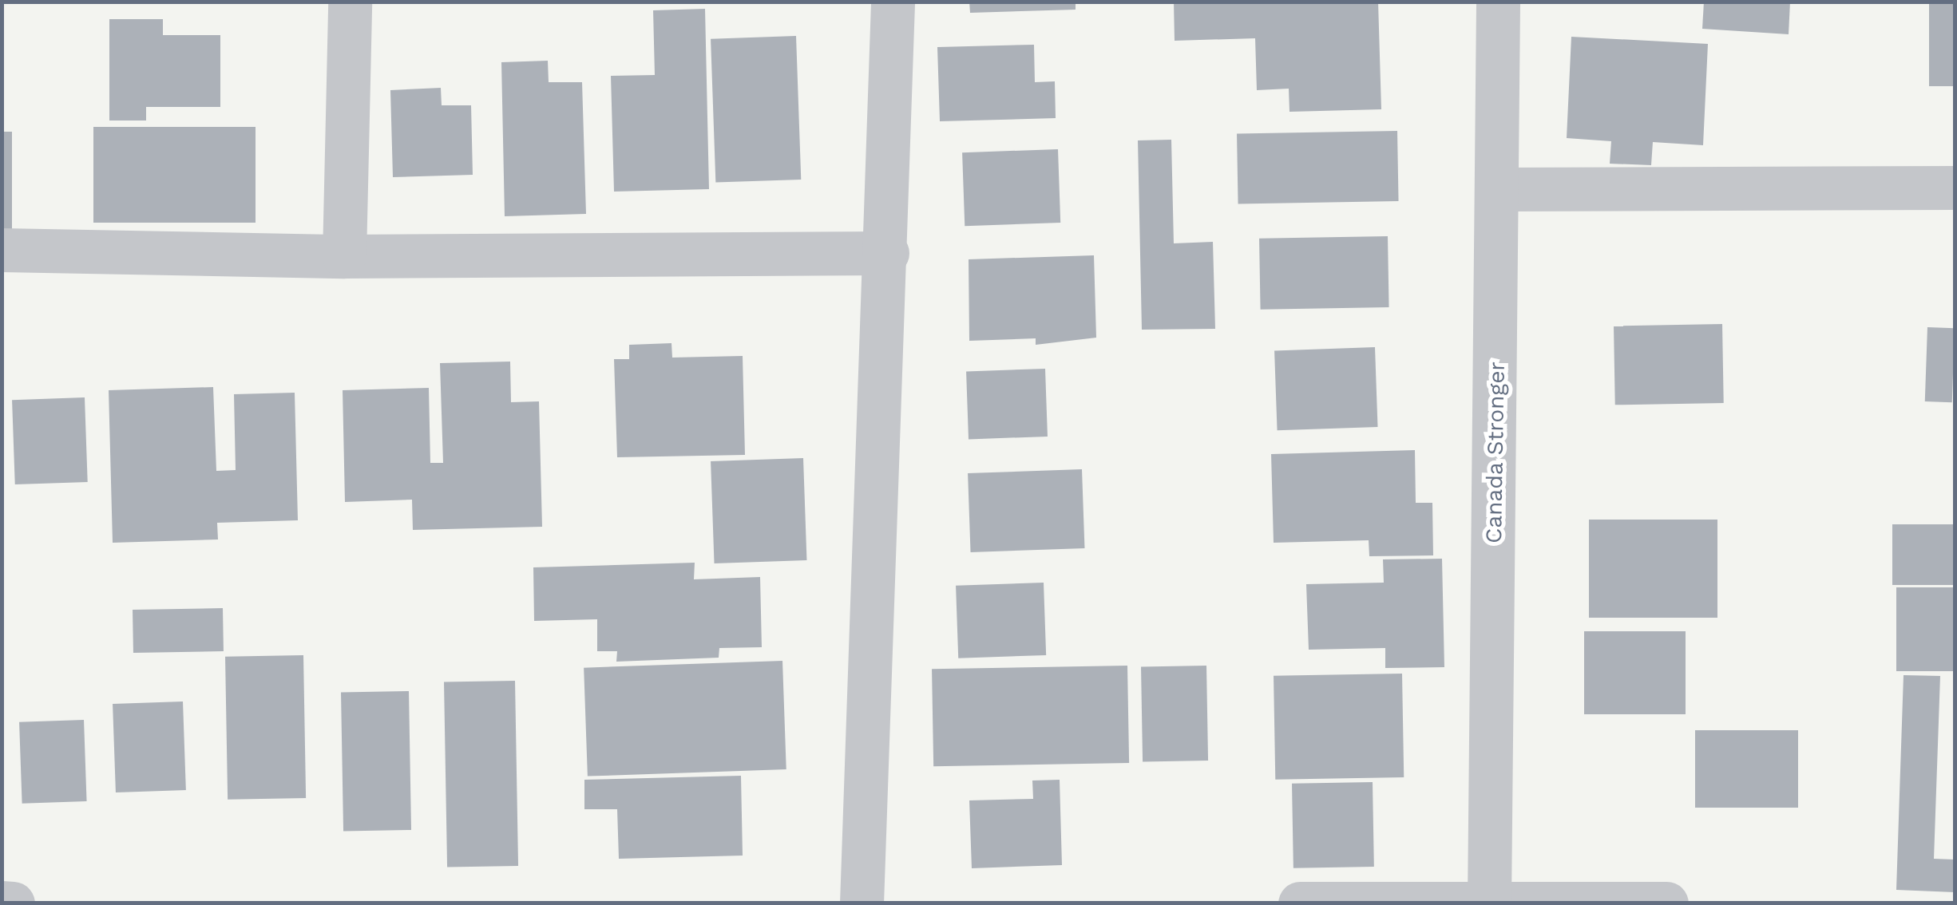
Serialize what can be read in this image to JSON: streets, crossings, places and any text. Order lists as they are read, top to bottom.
{
  "streets": {
    "street": ["Canada Stronger"]
  }
}
